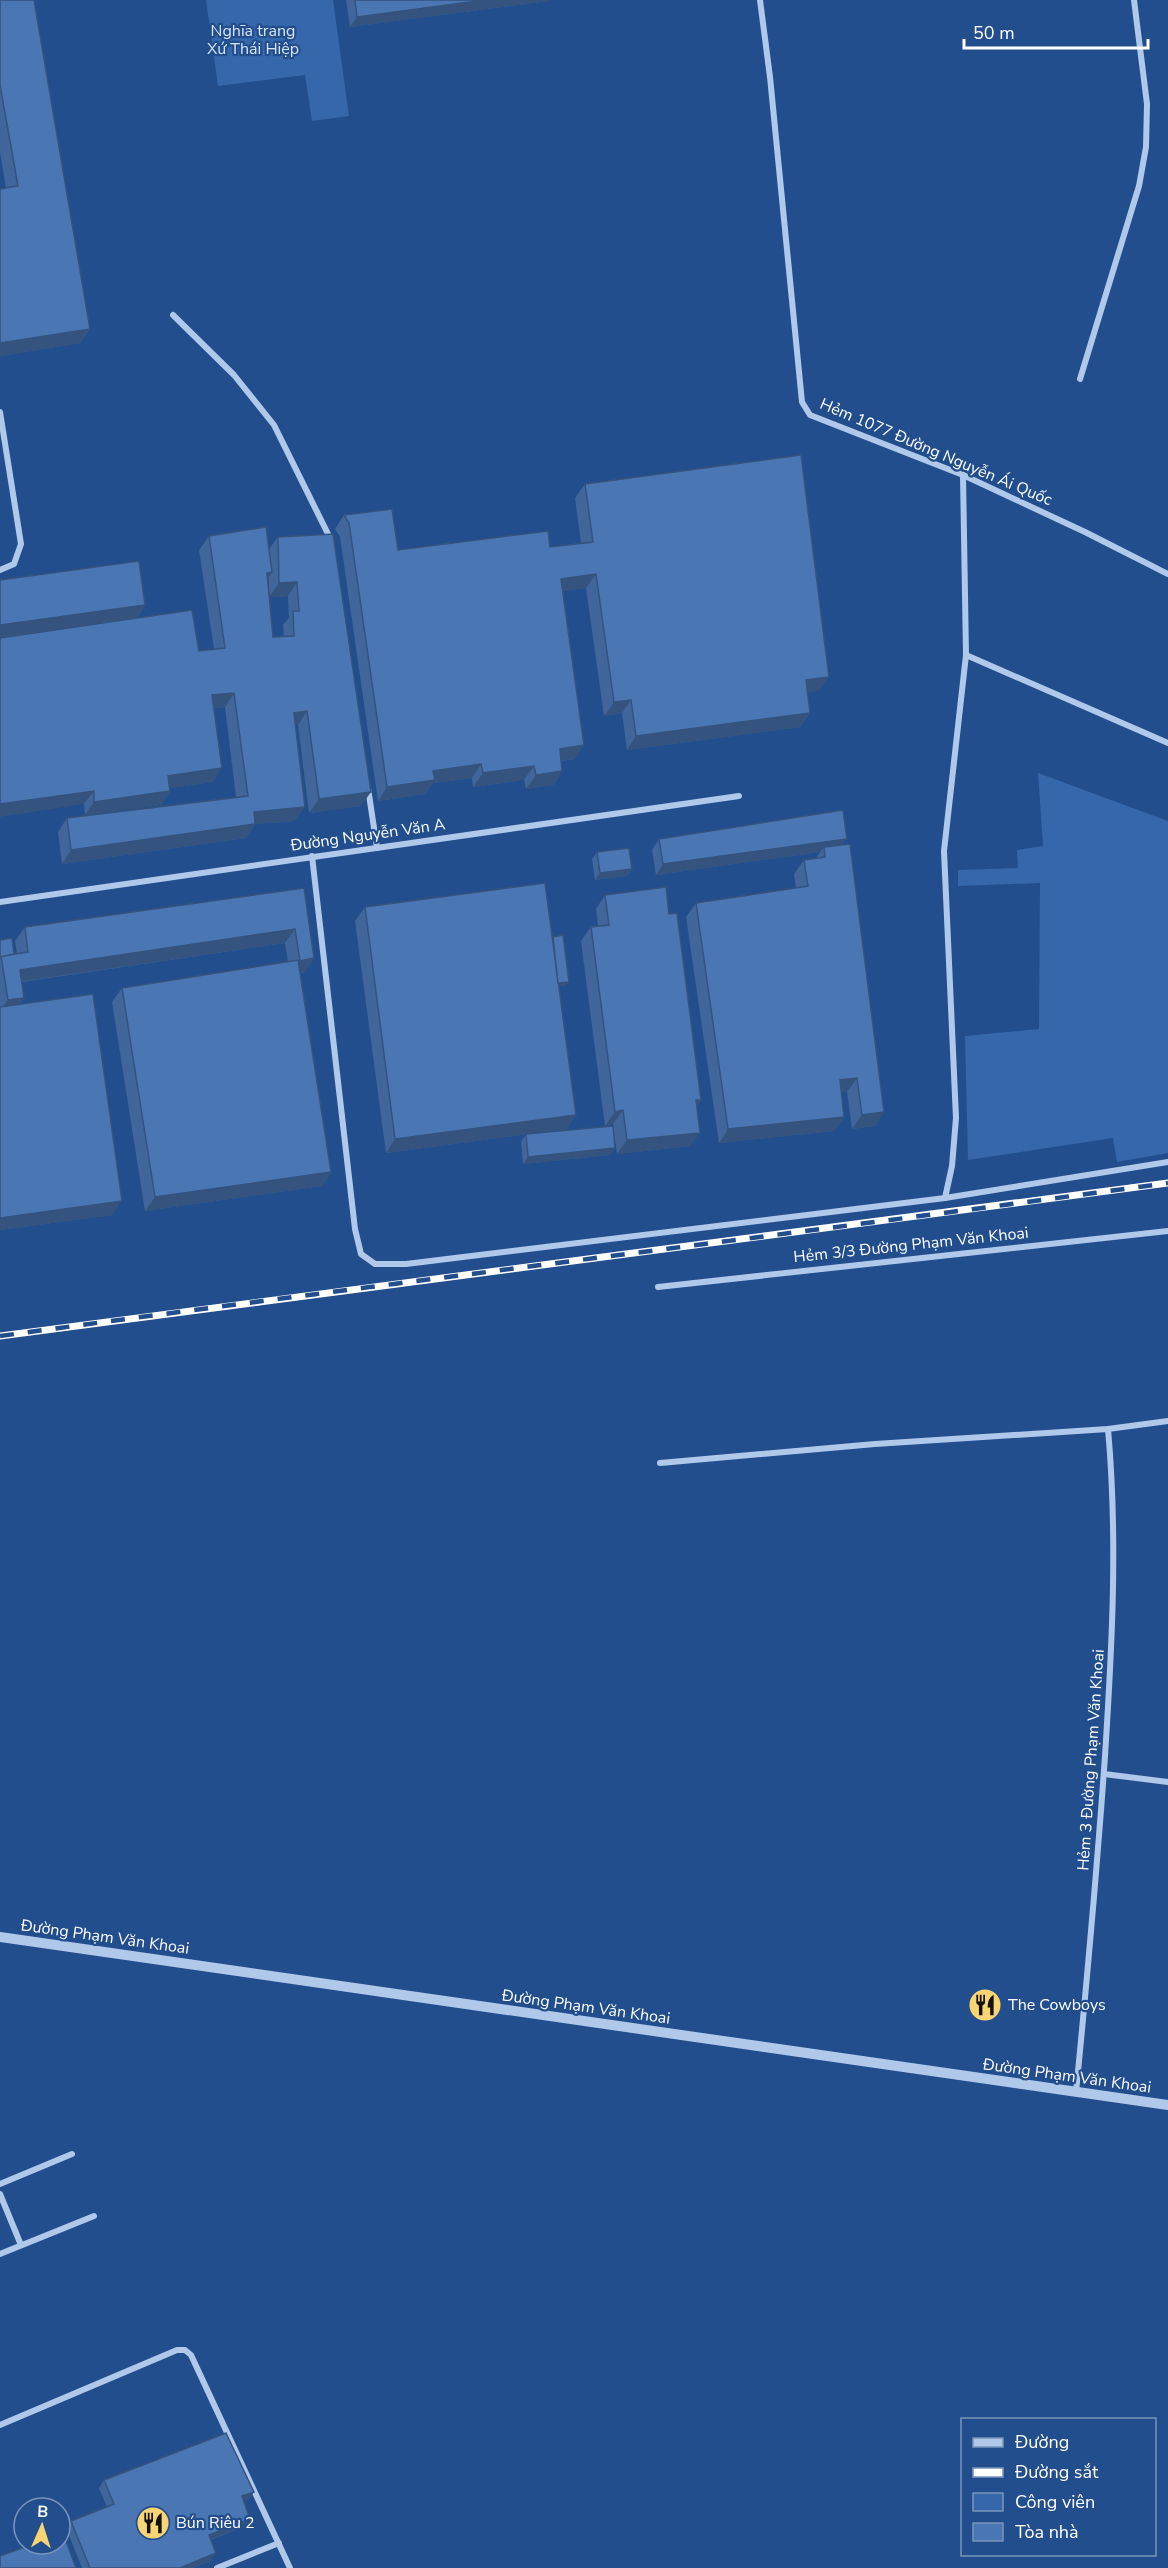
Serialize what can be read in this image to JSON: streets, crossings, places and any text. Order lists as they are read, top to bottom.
{
  "streets": {
    "street": [
      "Hẻm 1077 Đường Nguyễn Ái Quốc",
      "Đường Nguyễn Văn A",
      "Hẻm 3/3 Đường Phạm Văn Khoai",
      "Hẻm 3 Đường Phạm Văn Khoai",
      "Đường Phạm Văn Khoai"
    ]
  },
  "crossings": [
    ["Hẻm 3 Đường Phạm Văn Khoai", "Đường Phạm Văn Khoai"]
  ],
  "parks": ["Nghĩa trang Xứ Thái Hiệp"],
  "places": {
    "restaurant": ["The Cowboys", "Bún Riêu 2"]
  },
  "legend": [
    "Đường",
    "Đường sắt",
    "Công viên",
    "Tòa nhà"
  ],
  "scale_bar": "50 m",
  "north": "top"
}
